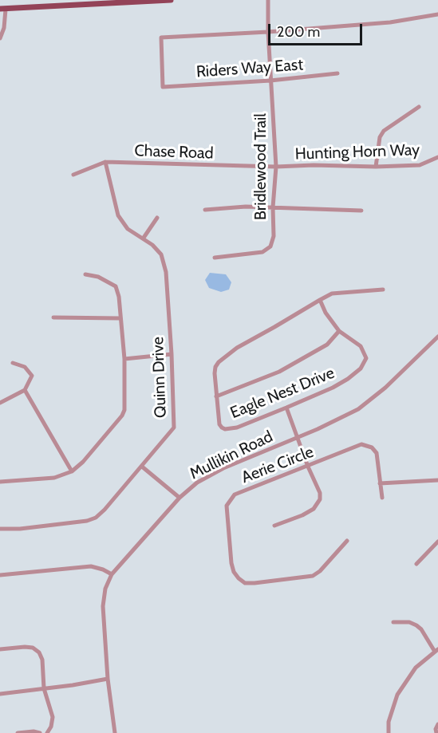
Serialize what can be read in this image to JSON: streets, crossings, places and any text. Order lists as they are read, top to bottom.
{
  "streets": {
    "street": [
      "Riders Way East",
      "Chase Road",
      "Hunting Horn Way",
      "Bridlewood Trail",
      "Quinn Drive",
      "Eagle Nest Drive",
      "Mullikin Road",
      "Aerie Circle"
    ]
  },
  "crossings": [
    ["Riders Way East", "Bridlewood Trail"],
    ["Chase Road", "Hunting Horn Way"],
    ["Chase Road", "Bridlewood Trail"],
    ["Chase Road", "Quinn Drive"],
    ["Hunting Horn Way", "Bridlewood Trail"]
  ],
  "scale_bar": "200 m"
}
